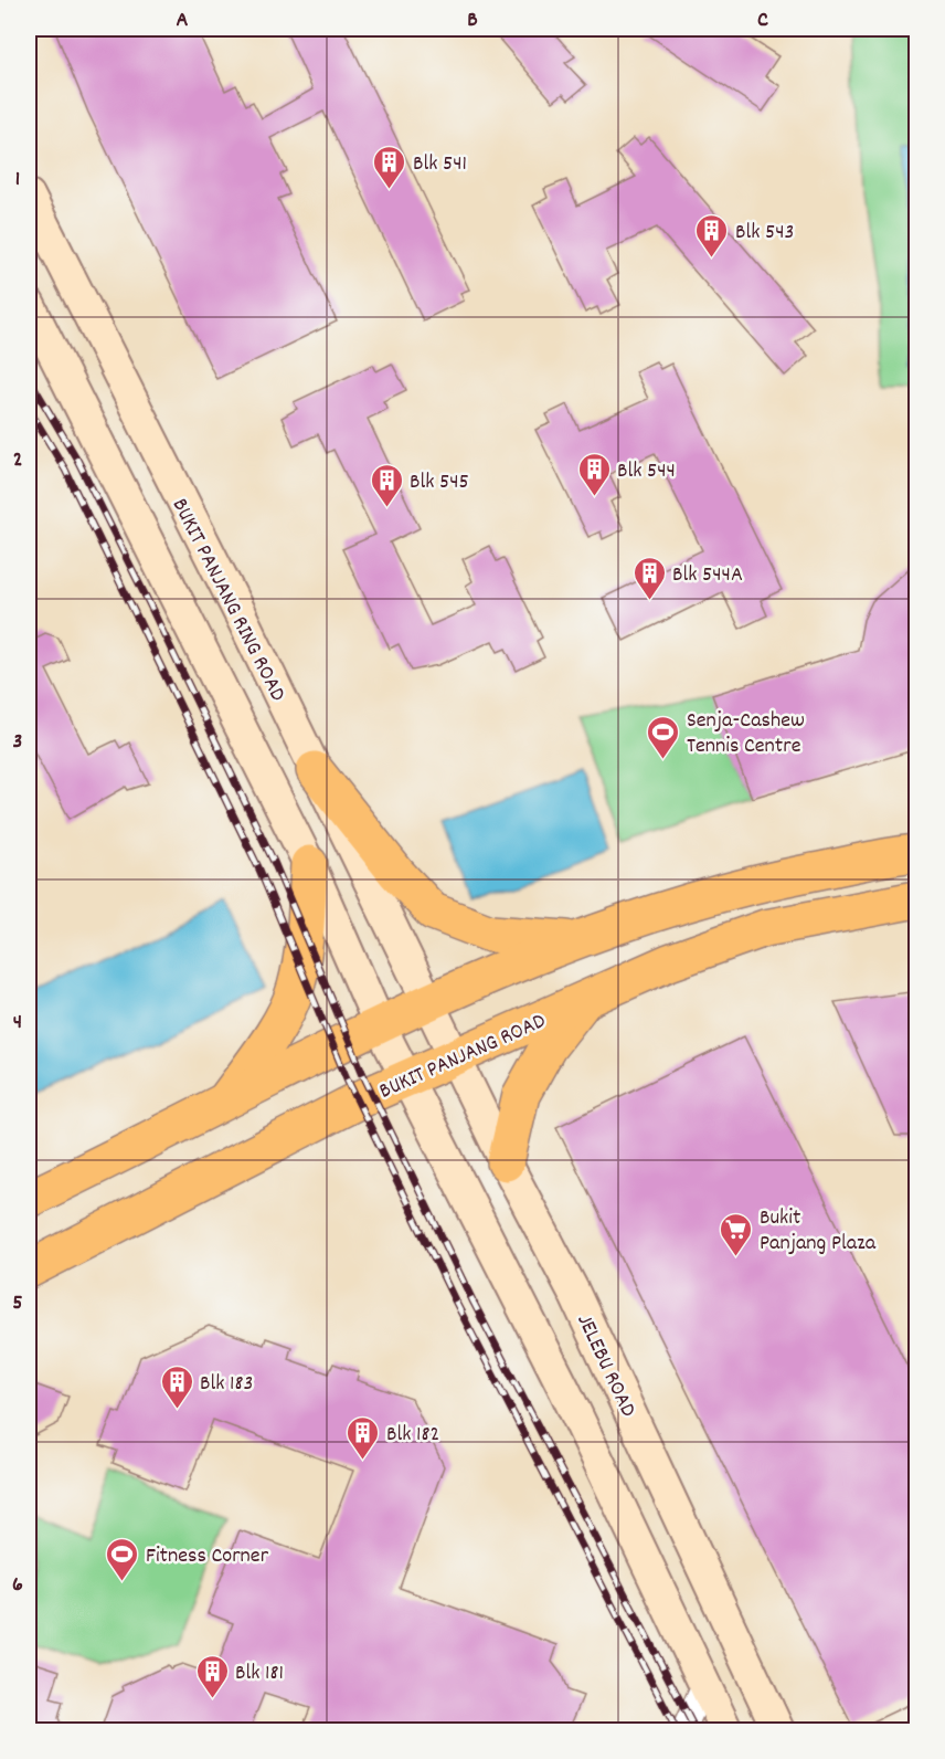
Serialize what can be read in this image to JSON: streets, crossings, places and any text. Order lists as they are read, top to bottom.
{
  "streets": {
    "main road": ["BUKIT PANJANG RING ROAD", "BUKIT PANJANG ROAD", "JELEBU ROAD"]
  },
  "crossings": [
    ["BUKIT PANJANG RING ROAD", "JELEBU ROAD"],
    ["BUKIT PANJANG ROAD", "JELEBU ROAD"]
  ],
  "places": {
    "building": [
      "Blk 541",
      "Blk 543",
      "Blk 544",
      "Blk 545",
      "Blk 544A",
      "Blk 183",
      "Blk 182",
      "Blk 181"
    ],
    "sports": ["Senja-Cashew Tennis Centre", "Fitness Corner"],
    "supermarket": ["Bukit Panjang Plaza"]
  },
  "grid": {
    "columns": ["A", "B", "C"],
    "rows": [
      "1",
      "2",
      "3",
      "4",
      "5",
      "6"
    ]
  }
}
